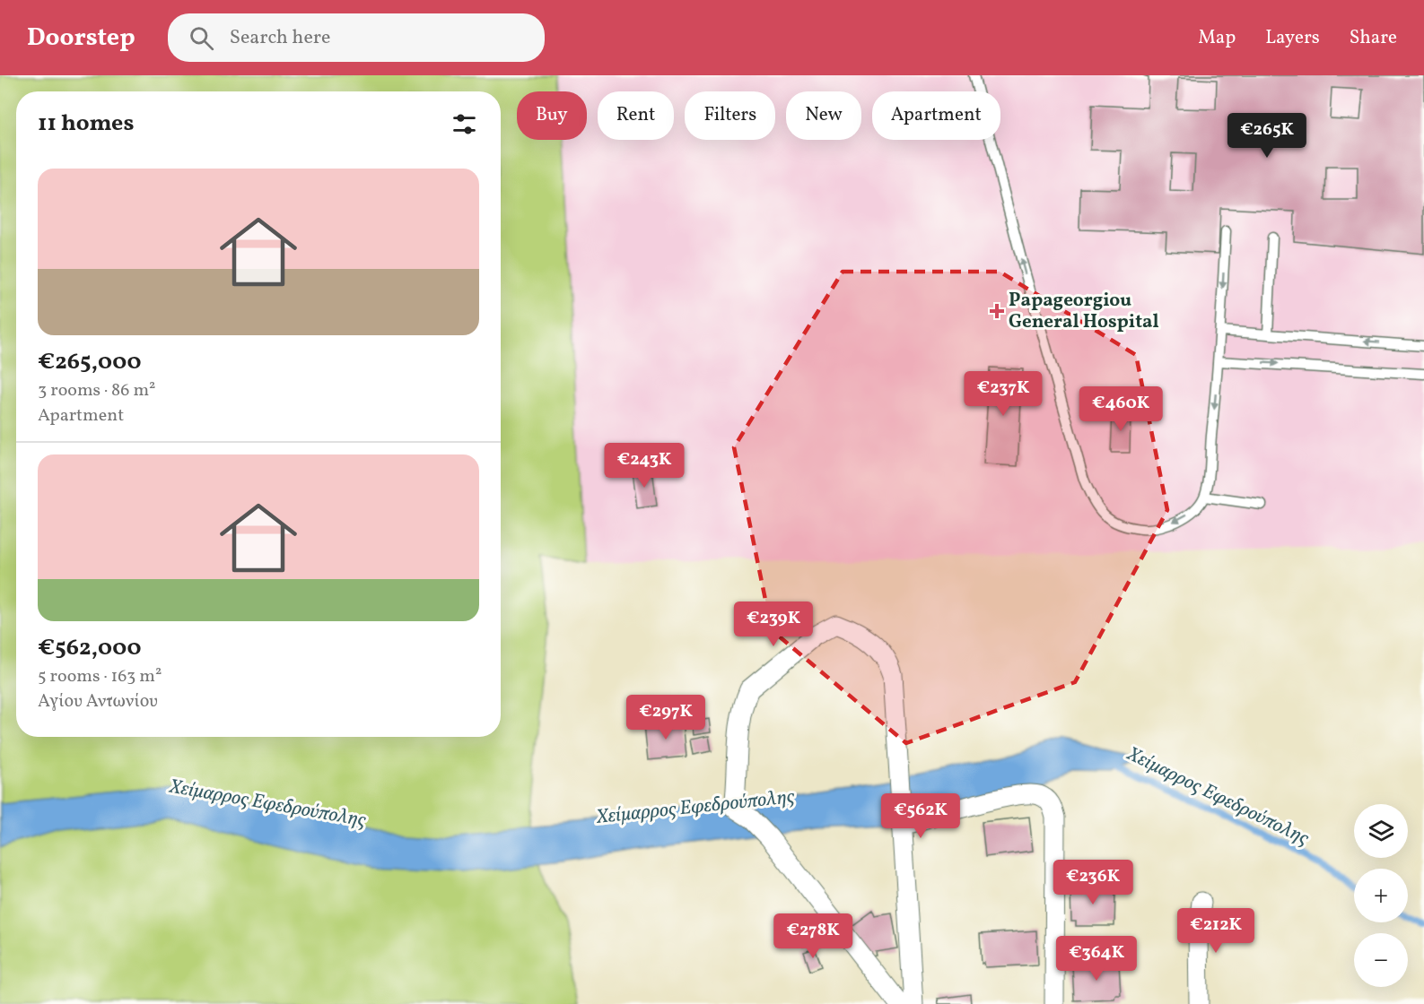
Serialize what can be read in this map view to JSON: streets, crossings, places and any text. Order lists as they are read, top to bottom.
{
  "water": ["Χείμαρρος Εφεδρούπολης"],
  "places": {
    "health": ["Papageorgiou General Hospital"]
  },
  "page": {
    "header": "Doorstep",
    "search": "Search here",
    "nav": ["Map", "Layers", "Share"],
    "chip": [
      "Buy",
      "Rent",
      "Filters",
      "New",
      "Apartment"
    ],
    "heading": "11 homes",
    "price": [
      "€265K",
      "€237K",
      "€460K",
      "€243K",
      "€239K",
      "€297K",
      "€562K",
      "€236K",
      "€212K",
      "€278K",
      "€364K"
    ],
    "list": [
      {
        "name": "€265,000",
        "note": "3 rooms · 86 m² · Apartment"
      },
      {
        "name": "€562,000",
        "note": "5 rooms · 163 m² · Αγίου Αντωνίου"
      }
    ],
    "map_buttons": ["+", "−"]
  }
}
